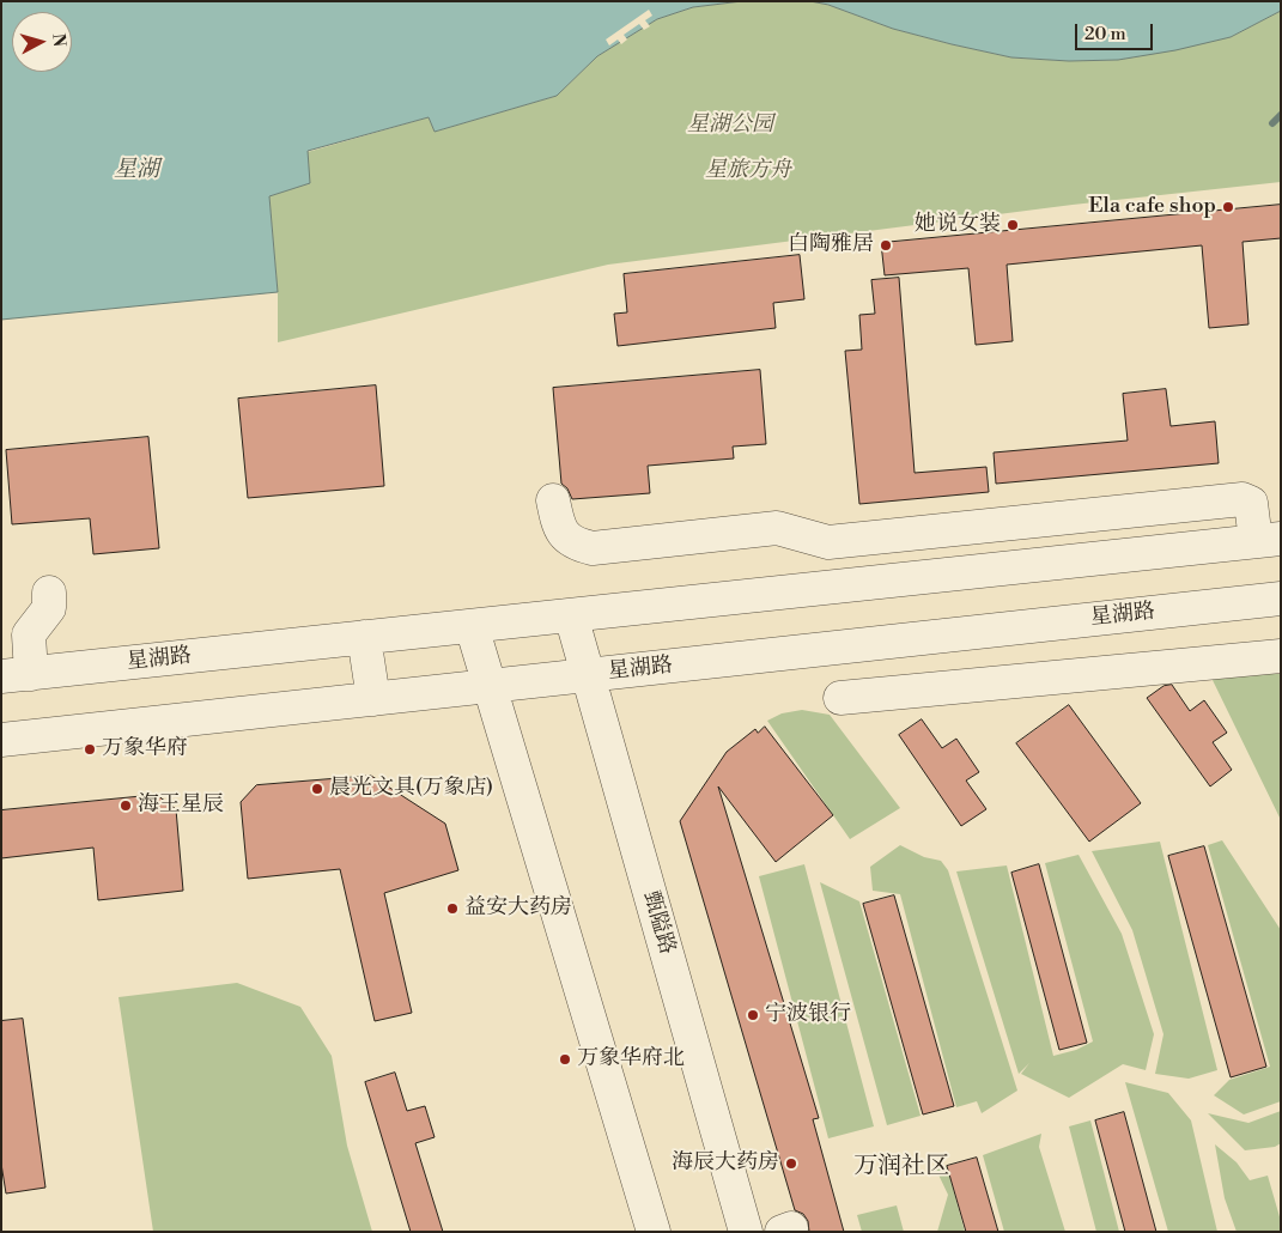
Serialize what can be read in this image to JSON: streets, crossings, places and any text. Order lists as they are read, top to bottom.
{
  "streets": {
    "street": ["星湖路", "甄隘路"]
  },
  "crossings": [
    ["星湖路", "甄隘路"]
  ],
  "districts": ["万润社区"],
  "water": ["星湖"],
  "parks": ["星湖公园", "星旅方舟"],
  "places": [
    "Ela cafe shop",
    "她说女装",
    "白陶雅居",
    "万象华府",
    "晨光文具(万象店)",
    "海王星辰",
    "益安大药房",
    "宁波银行",
    "万象华府北",
    "海辰大药房"
  ],
  "scale_bar": "20 m",
  "north": "right"
}
